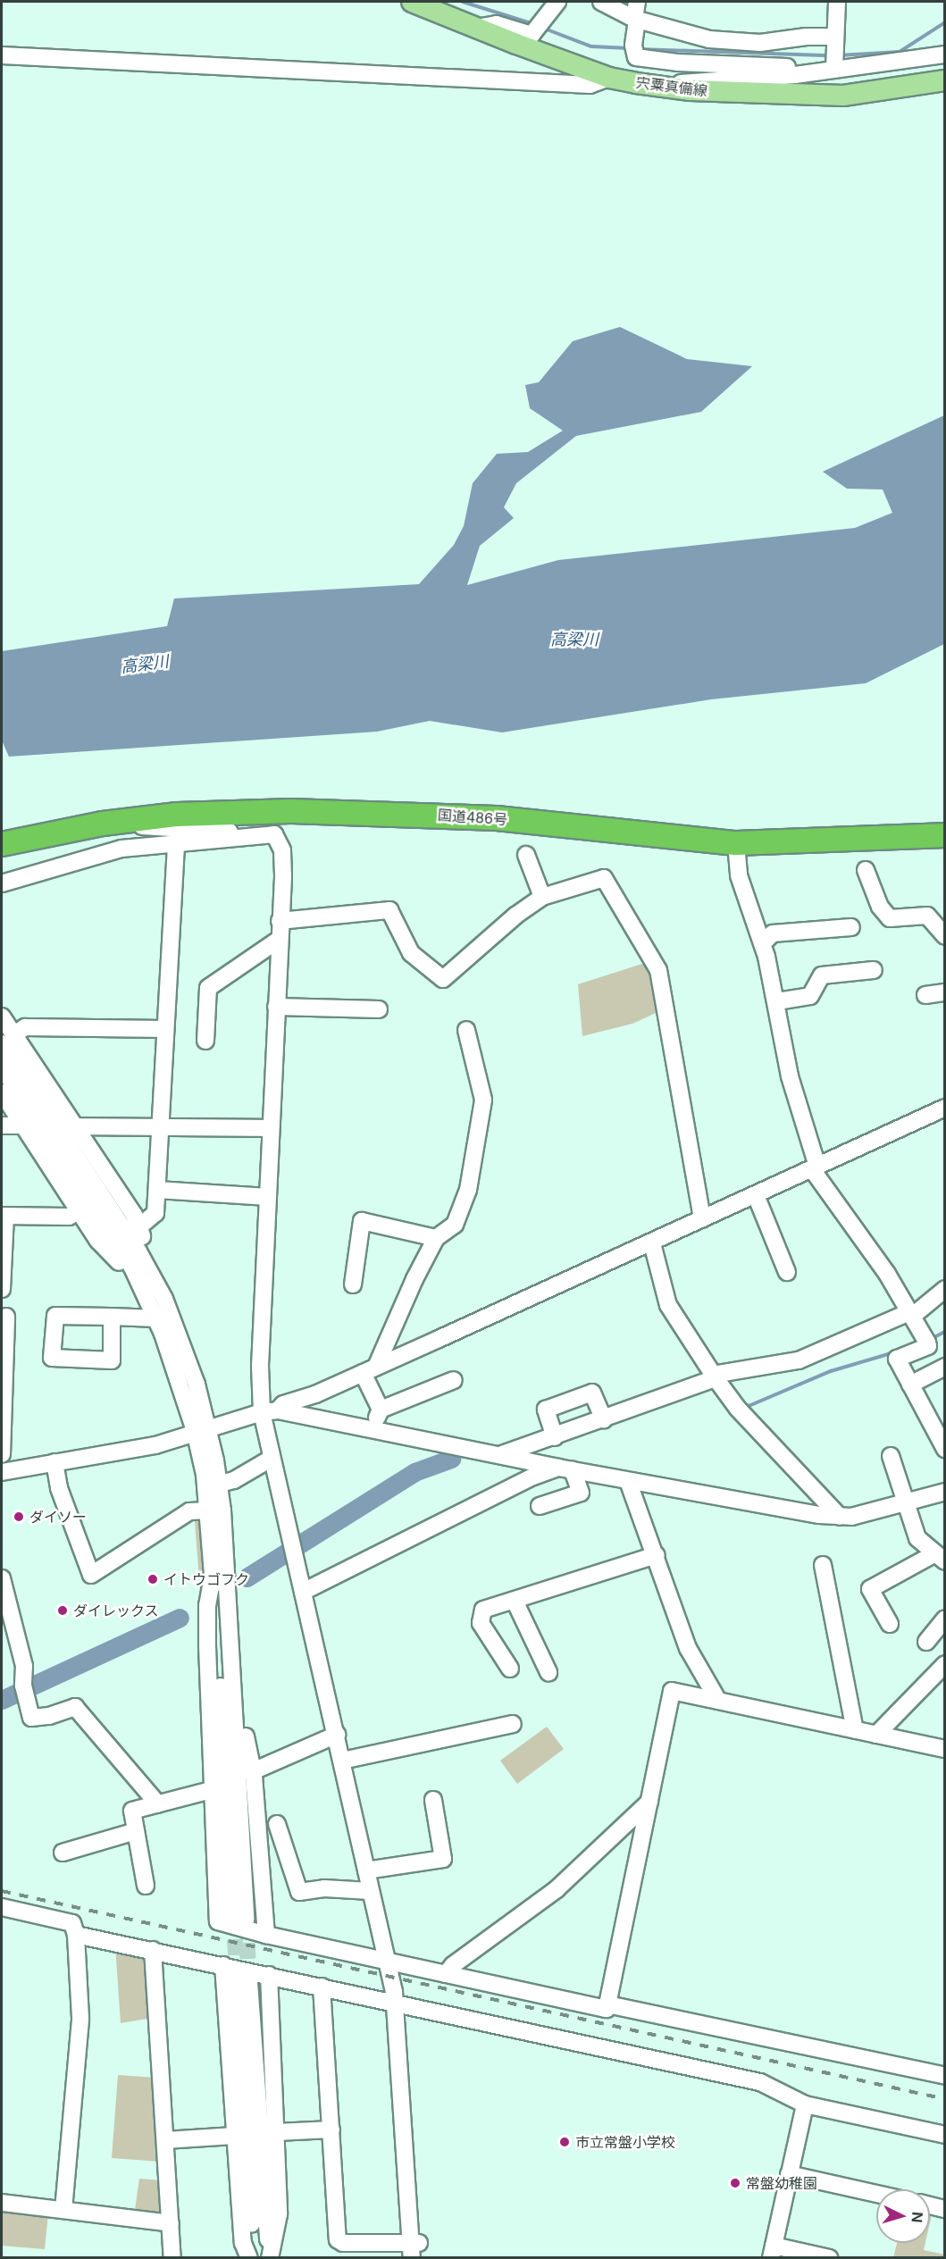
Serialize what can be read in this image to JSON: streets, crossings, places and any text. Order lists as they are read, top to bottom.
{
  "streets": {
    "highway": ["国道486号"],
    "main road": ["宍粟真備線"]
  },
  "water": ["高梁川"],
  "places": [
    "ダイソー",
    "イトウゴフク",
    "ダイレックス",
    "市立常盤小学校",
    "常盤幼稚園"
  ],
  "north": "right"
}
